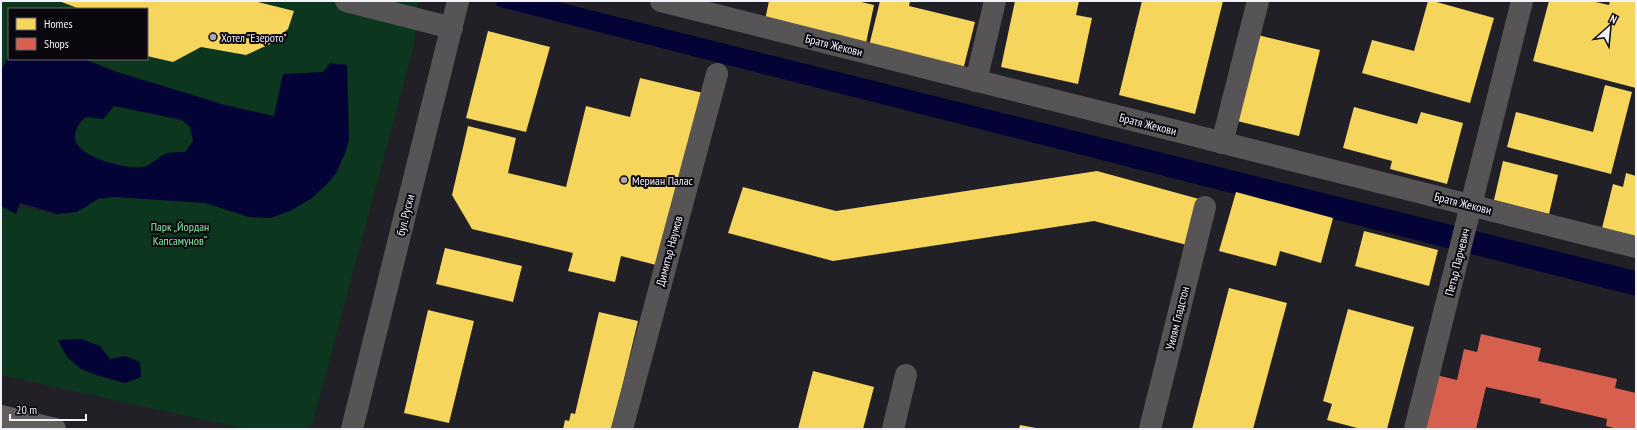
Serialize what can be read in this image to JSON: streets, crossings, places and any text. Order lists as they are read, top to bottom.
{
  "streets": {
    "street": [
      "Братя Жекови",
      "бул. Руски",
      "Димитър Наумов",
      "Петър Парчевич",
      "Уилям Гладстон"
    ]
  },
  "crossings": [
    ["Братя Жекови", "Петър Парчевич"]
  ],
  "parks": ["Парк „Йордан Капсамунов“"],
  "places": ["Хотел \"Езерото\"", "Мериан Палас"],
  "legend": ["Homes", "Shops"],
  "scale_bar": "20 m",
  "north": "top right"
}
